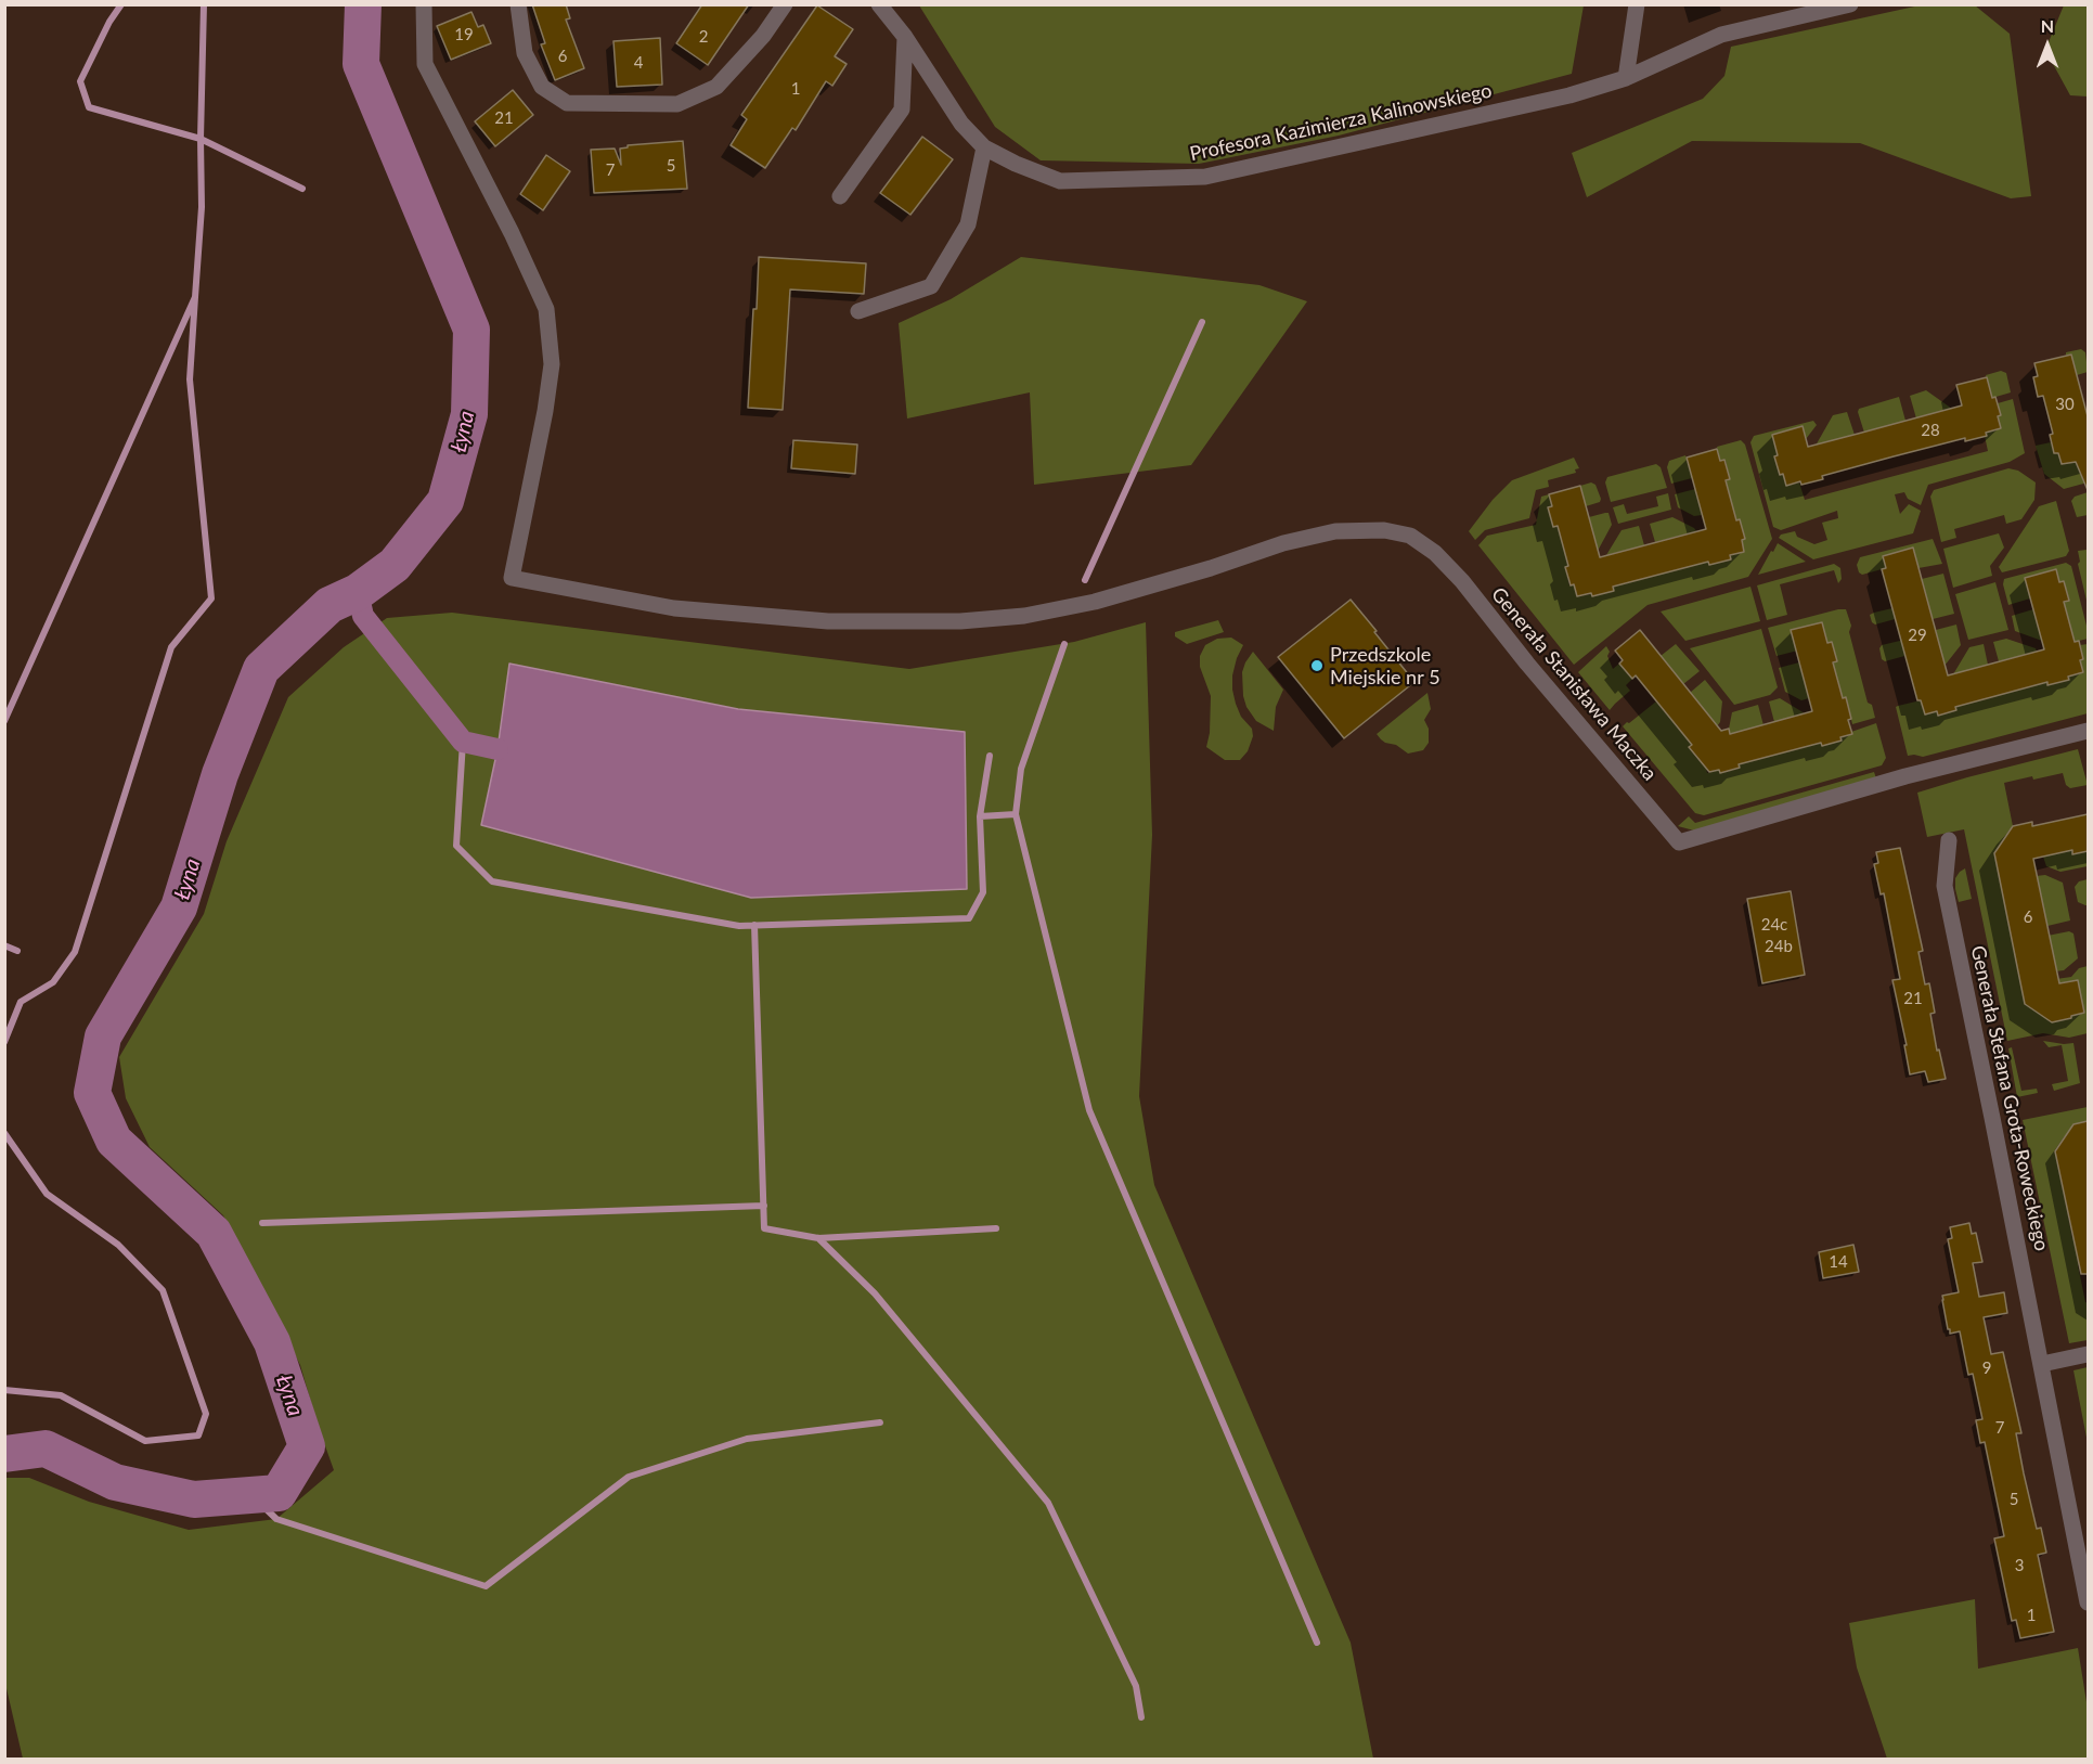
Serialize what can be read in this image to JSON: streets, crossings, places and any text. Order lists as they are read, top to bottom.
{
  "streets": {
    "street": ["Profesora Kazimierza Kalinowskiego", "Generała Stanisława Maczka", "Generała Stefana Grota-Roweckiego"]
  },
  "water": ["Łyna"],
  "places": ["Przedszkole Miejskie nr 5"],
  "house_numbers": [
    "19",
    "2",
    "6",
    "4",
    "1",
    "21",
    "5",
    "7",
    "30",
    "28",
    "29",
    "6",
    "24c",
    "24b",
    "21",
    "14",
    "9",
    "7",
    "5",
    "3",
    "1"
  ],
  "north": "top"
}
